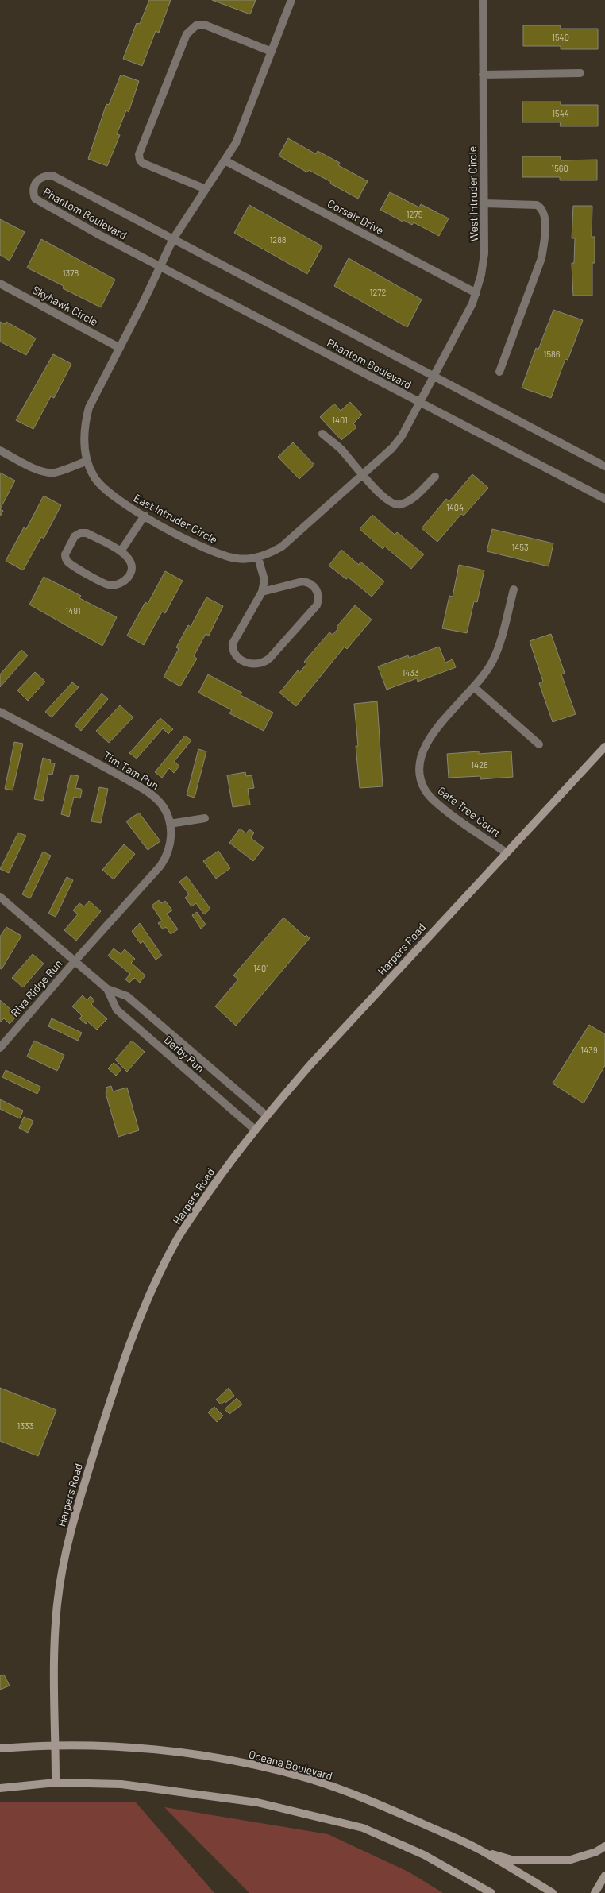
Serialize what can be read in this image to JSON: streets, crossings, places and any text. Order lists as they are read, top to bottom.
{
  "streets": {
    "main road": ["Harpers Road", "Oceana Boulevard"],
    "street": [
      "West Intruder Circle",
      "Phantom Boulevard",
      "Corsair Drive",
      "Skyhawk Circle",
      "East Intruder Circle",
      "Tim Tam Run",
      "Gate Tree Court",
      "Riva Ridge Run",
      "Derby Run"
    ]
  },
  "crossings": [
    ["West Intruder Circle", "Phantom Boulevard"],
    ["West Intruder Circle", "Corsair Drive"],
    ["West Intruder Circle", "East Intruder Circle"],
    ["Phantom Boulevard", "East Intruder Circle"],
    ["Skyhawk Circle", "East Intruder Circle"],
    ["Tim Tam Run", "Riva Ridge Run"],
    ["Tim Tam Run", "Derby Run"],
    ["Gate Tree Court", "Harpers Road"],
    ["Harpers Road", "Derby Run"],
    ["Harpers Road", "Oceana Boulevard"],
    ["Riva Ridge Run", "Derby Run"]
  ],
  "house_numbers": [
    "1540",
    "1544",
    "1560",
    "1275",
    "1288",
    "1378",
    "1272",
    "1586",
    "1401",
    "1404",
    "1453",
    "1491",
    "1433",
    "1428",
    "1401",
    "1439",
    "1333"
  ]
}
